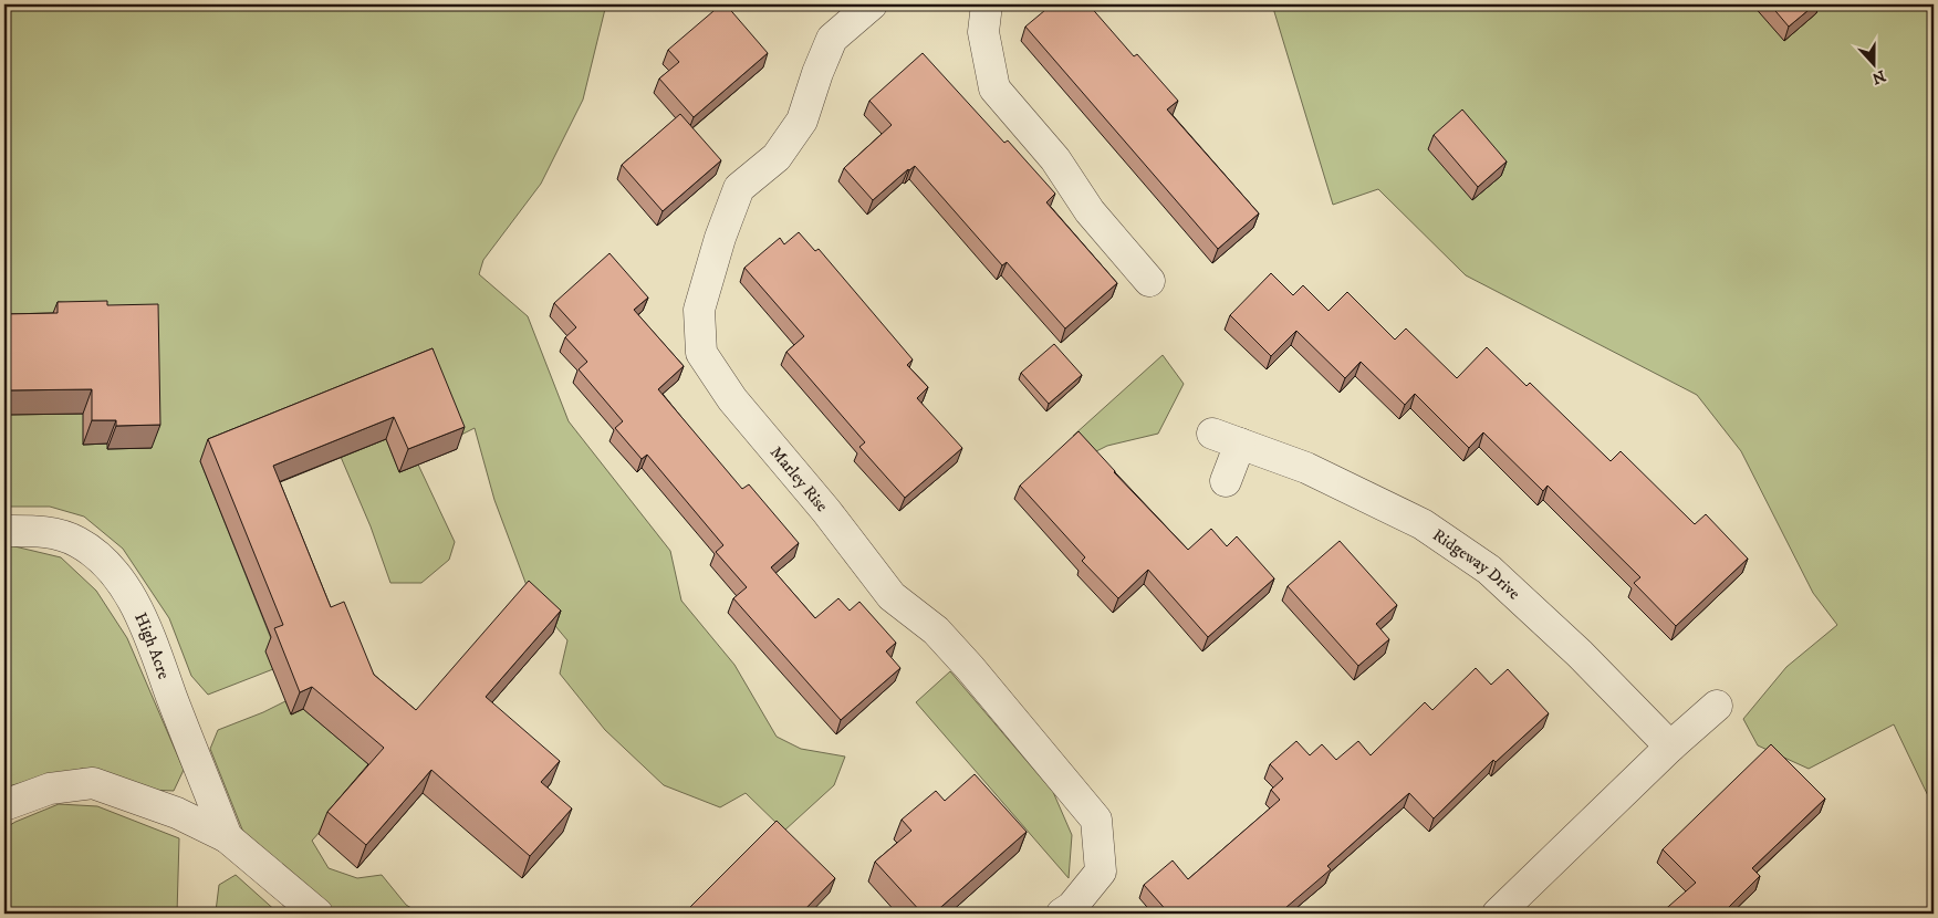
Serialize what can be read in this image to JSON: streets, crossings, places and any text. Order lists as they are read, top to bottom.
{
  "streets": {
    "street": ["Marley Rise", "Ridgeway Drive", "High Acre"]
  },
  "north": "bottom"
}
